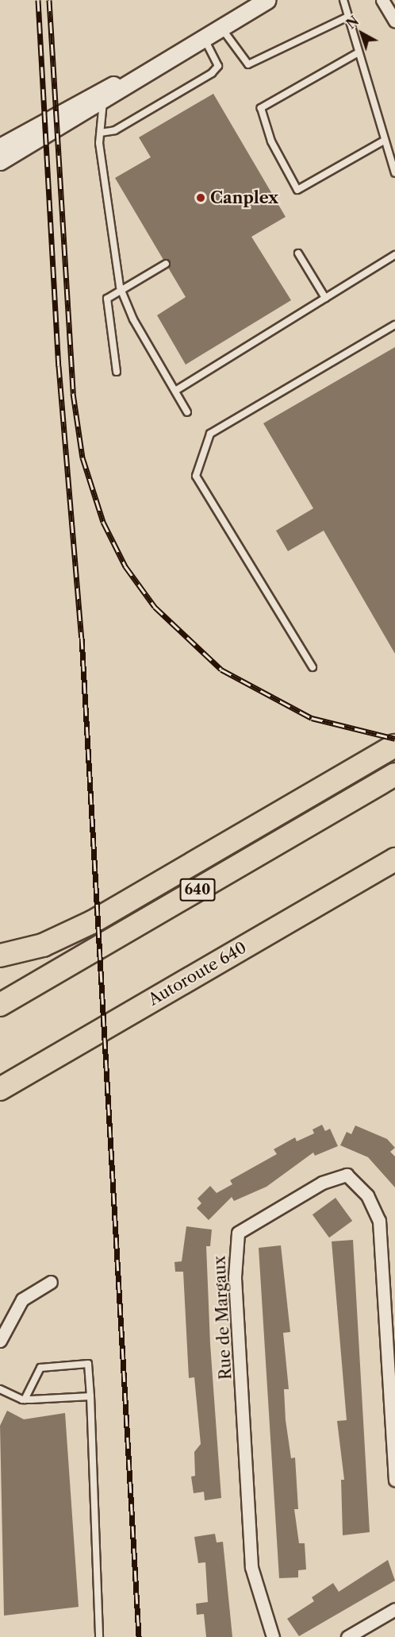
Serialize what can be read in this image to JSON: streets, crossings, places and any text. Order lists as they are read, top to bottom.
{
  "streets": {
    "highway": ["640", "Autoroute 640"],
    "street": ["Rue de Margaux"]
  },
  "places": ["Canplex"],
  "north": "top left"
}
